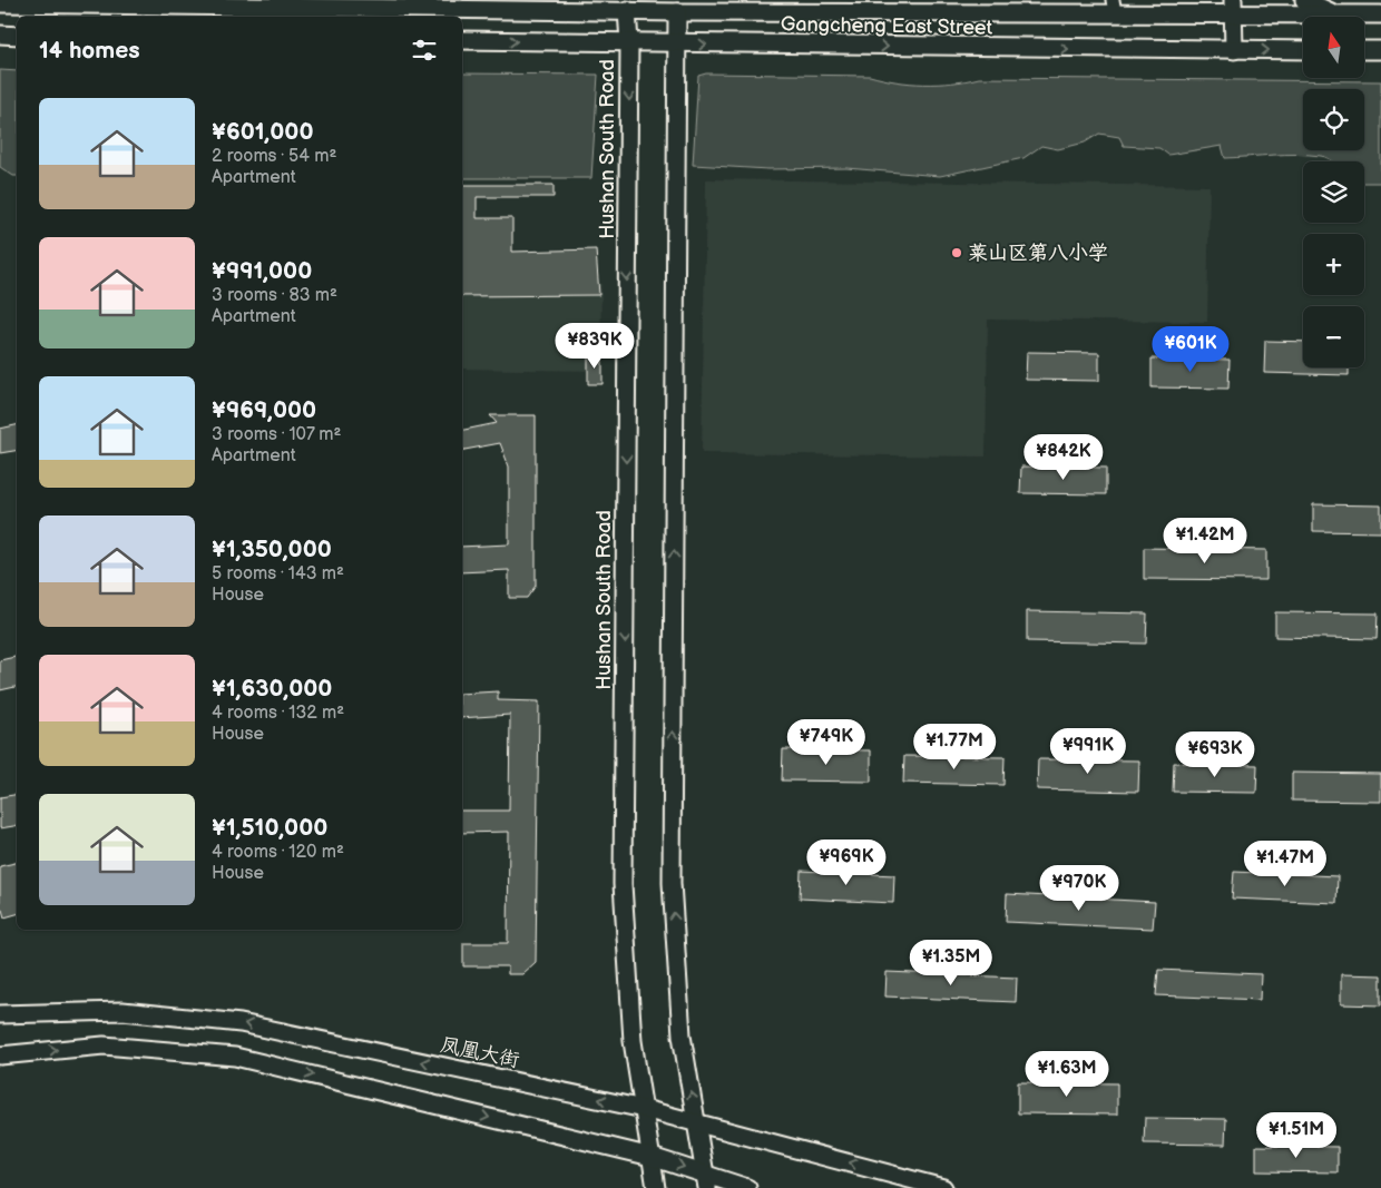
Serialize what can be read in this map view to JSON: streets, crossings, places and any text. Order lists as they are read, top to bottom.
{
  "streets": {
    "main road": ["Gangcheng East Street", "Hushan South Road", "凤凰大街"]
  },
  "crossings": [
    ["Gangcheng East Street", "Hushan South Road"],
    ["Hushan South Road", "凤凰大街"]
  ],
  "places": ["莱山区第八小学"],
  "north": "top",
  "page": {
    "map_buttons": ["+", "−"],
    "heading": "14 homes",
    "list": [
      {
        "name": "¥601,000",
        "note": "2 rooms · 54 m² · Apartment"
      },
      {
        "name": "¥991,000",
        "note": "3 rooms · 83 m² · Apartment"
      },
      {
        "name": "¥969,000",
        "note": "3 rooms · 107 m² · Apartment"
      },
      {
        "name": "¥1,350,000",
        "note": "5 rooms · 143 m² · House"
      },
      {
        "name": "¥1,630,000",
        "note": "4 rooms · 132 m² · House"
      },
      {
        "name": "¥1,510,000",
        "note": "4 rooms · 120 m² · House"
      }
    ],
    "price": [
      "¥839K",
      "¥601K",
      "¥842K",
      "¥1.42M",
      "¥749K",
      "¥1.77M",
      "¥991K",
      "¥693K",
      "¥969K",
      "¥1.47M",
      "¥970K",
      "¥1.35M",
      "¥1.63M",
      "¥1.51M"
    ]
  }
}
